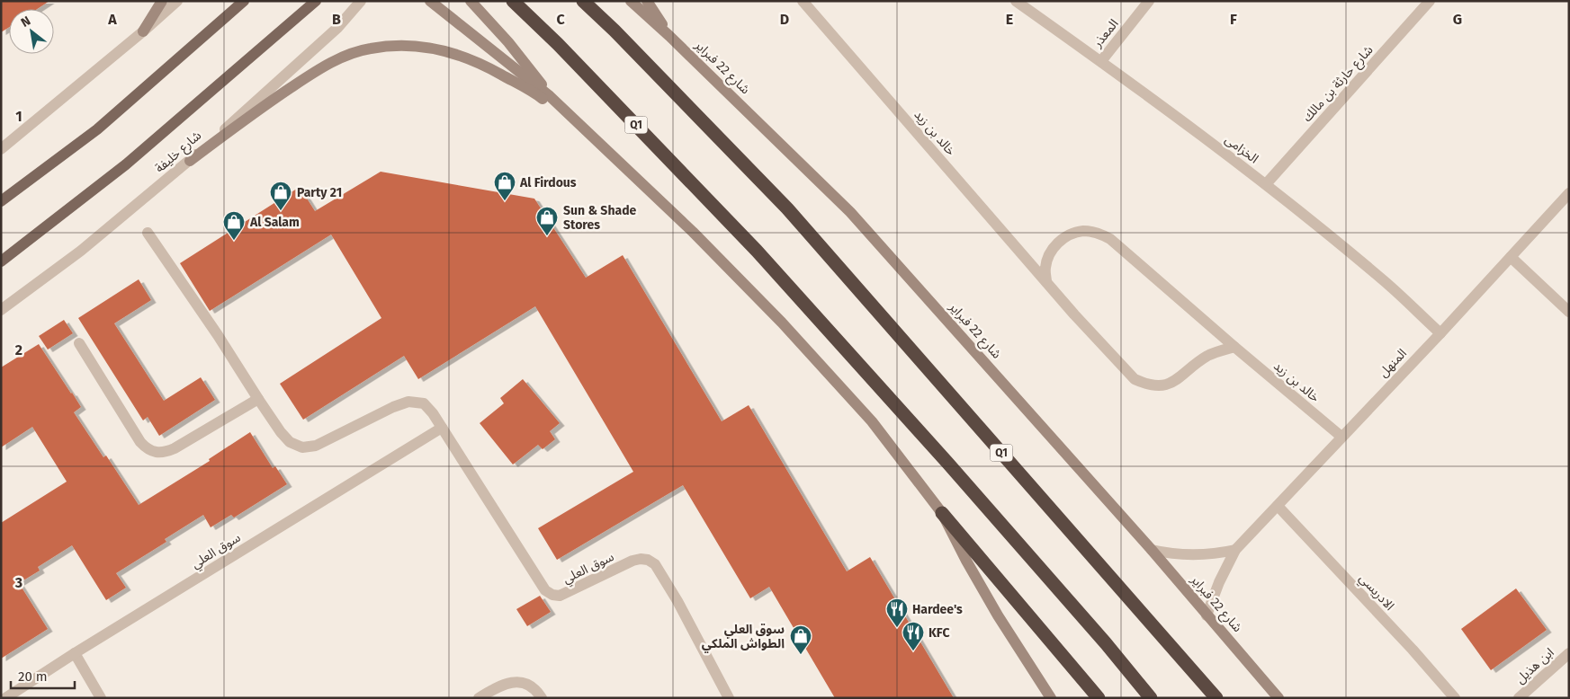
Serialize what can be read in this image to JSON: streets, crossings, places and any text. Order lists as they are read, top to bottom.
{
  "streets": {
    "highway": ["Q1"],
    "main road": ["شارع 22 فبراير", "شارع خليفة"],
    "street": [
      "المعذر",
      "شارع حارثة بن مالك",
      "خالد بن زيد",
      "الخزامى",
      "المنهل",
      "سوق العلي",
      "الادريسي",
      "ابن هذيل"
    ]
  },
  "crossings": [
    ["المعذر", "الخزامى"],
    ["شارع 22 فبراير", "المنهل"],
    ["شارع حارثة بن مالك", "الخزامى"],
    ["خالد بن زيد", "المنهل"],
    ["الخزامى", "المنهل"],
    ["المنهل", "الادريسي"]
  ],
  "places": {
    "shop": [
      "Al Firdous",
      "Party 21",
      "Sun & Shade Stores",
      "Al Salam",
      "سوق العلي الطواش الملكي"
    ],
    "restaurant": ["Hardee's", "KFC"]
  },
  "scale_bar": "20 m",
  "north": "top left",
  "grid": {
    "columns": [
      "A",
      "B",
      "C",
      "D",
      "E",
      "F",
      "G"
    ],
    "rows": ["1", "2", "3"]
  }
}
